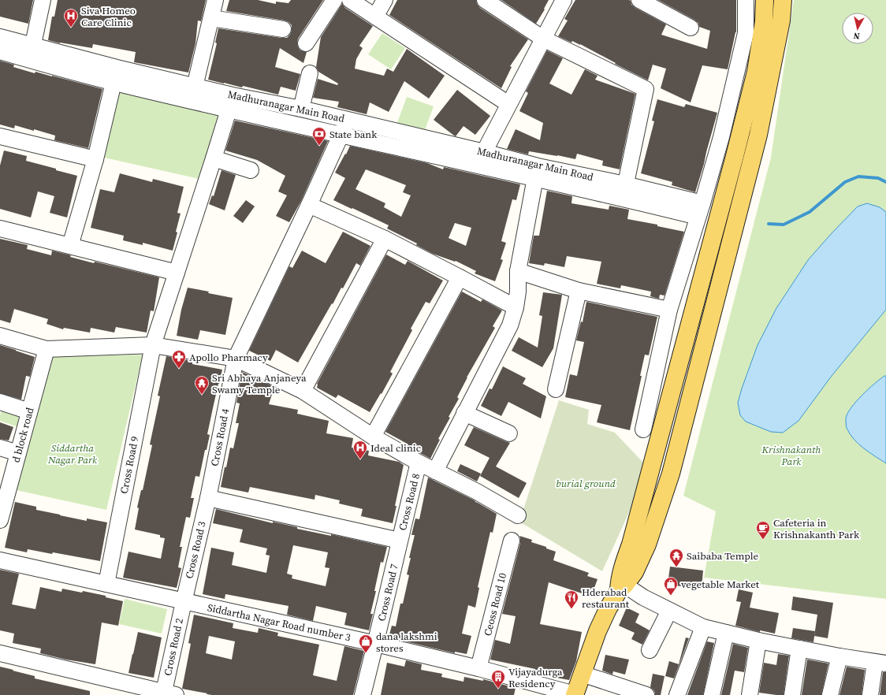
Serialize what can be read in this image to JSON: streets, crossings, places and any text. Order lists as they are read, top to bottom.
{
  "streets": {
    "street": [
      "Madhuranagar Main Road",
      "d block road",
      "Cross Road 4",
      "Cross Road 9",
      "Cross Road 8",
      "Cross Road 3",
      "Cross Road 7",
      "Ceoss Road 10",
      "Siddartha Nagar Road number 3",
      "Cross Road 2"
    ]
  },
  "crossings": [
    ["Madhuranagar Main Road", "Cross Road 4"],
    ["Madhuranagar Main Road", "Cross Road 9"],
    ["Cross Road 4", "Cross Road 3"],
    ["Cross Road 9", "Siddartha Nagar Road number 3"],
    ["Cross Road 8", "Cross Road 7"],
    ["Cross Road 3", "Siddartha Nagar Road number 3"],
    ["Cross Road 3", "Cross Road 2"],
    ["Cross Road 7", "Siddartha Nagar Road number 3"],
    ["Ceoss Road 10", "Siddartha Nagar Road number 3"],
    ["Siddartha Nagar Road number 3", "Cross Road 2"]
  ],
  "parks": ["Siddartha Nagar Park", "Krishnakanth Park", "burial ground"],
  "places": {
    "hospital": ["Siva Homeo Care Clinic", "Ideal clinic"],
    "bank": ["State bank"],
    "pharmacy": ["Apollo Pharmacy"],
    "temple": ["Sri Abhaya Anjaneya Swamy Temple", "Saibaba Temple"],
    "cafe": ["Cafeteria in Krishnakanth Park"],
    "shop": ["vegetable Market", "dana lakshmi stores"],
    "restaurant": ["Hderabad restaurant"],
    "building": ["Vijayadurga Residency"]
  },
  "north": "bottom"
}
